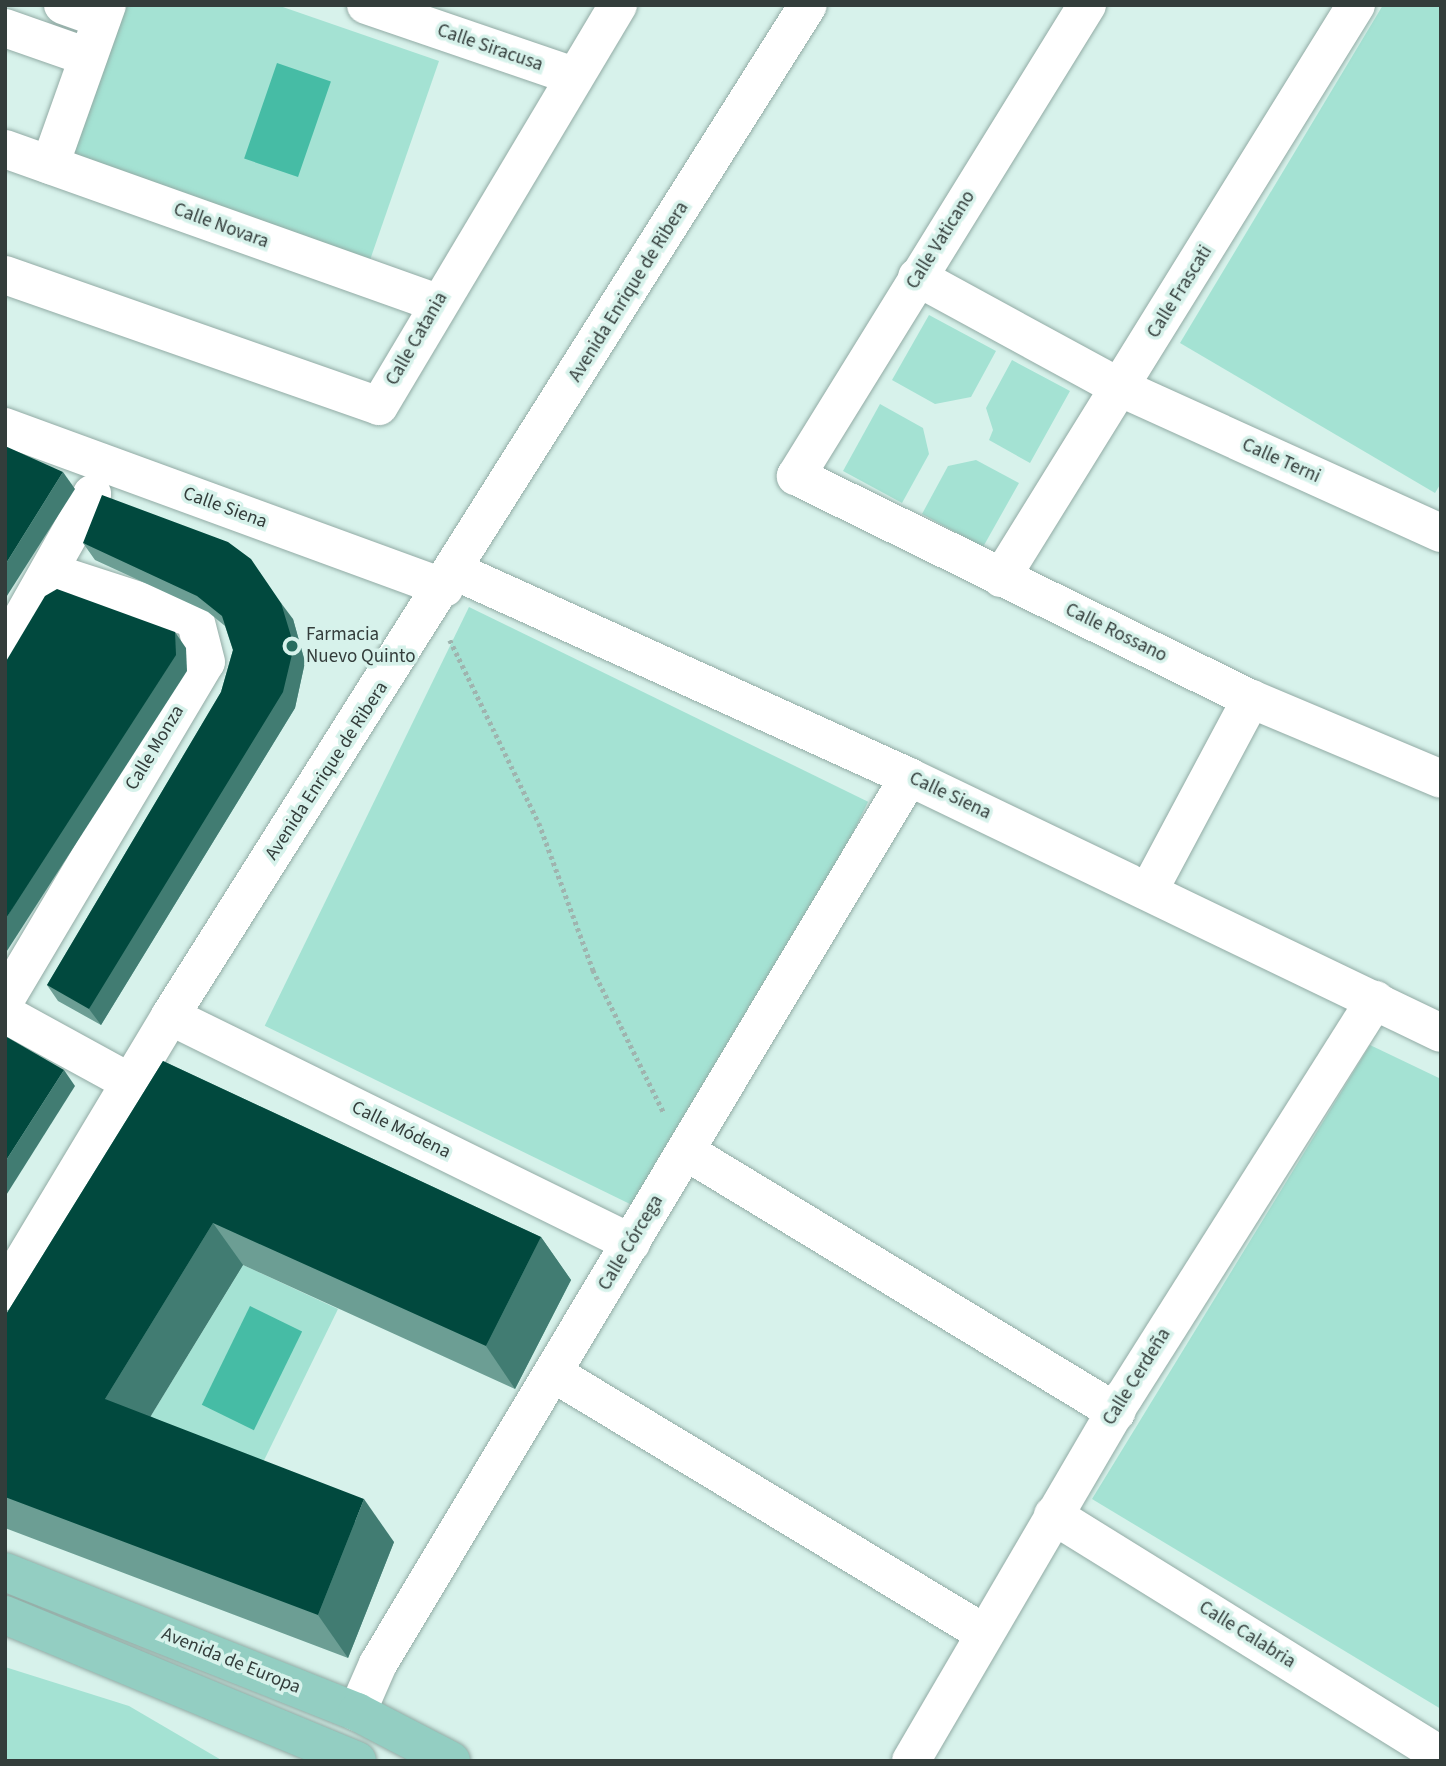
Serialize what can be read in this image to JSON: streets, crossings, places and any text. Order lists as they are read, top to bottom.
{
  "streets": {
    "main road": ["Avenida de Europa"],
    "street": [
      "Calle Siracusa",
      "Calle Novara",
      "Calle Vaticano",
      "Avenida Enrique de Ribera",
      "Calle Frascati",
      "Calle Catania",
      "Calle Terni",
      "Calle Siena",
      "Calle Rossano",
      "Calle Monza",
      "Calle Módena",
      "Calle Córcega",
      "Calle Cerdeña",
      "Calle Calabria"
    ]
  },
  "crossings": [
    ["Calle Siracusa", "Calle Catania"],
    ["Calle Novara", "Calle Catania"],
    ["Calle Vaticano", "Calle Terni"],
    ["Calle Vaticano", "Calle Rossano"],
    ["Avenida Enrique de Ribera", "Calle Siena"],
    ["Avenida Enrique de Ribera", "Calle Módena"],
    ["Calle Frascati", "Calle Terni"],
    ["Calle Frascati", "Calle Rossano"],
    ["Calle Siena", "Calle Córcega"],
    ["Calle Siena", "Calle Cerdeña"],
    ["Calle Módena", "Calle Córcega"],
    ["Calle Córcega", "Avenida de Europa"],
    ["Calle Cerdeña", "Calle Calabria"]
  ],
  "places": ["Farmacia Nuevo Quinto"]
}
